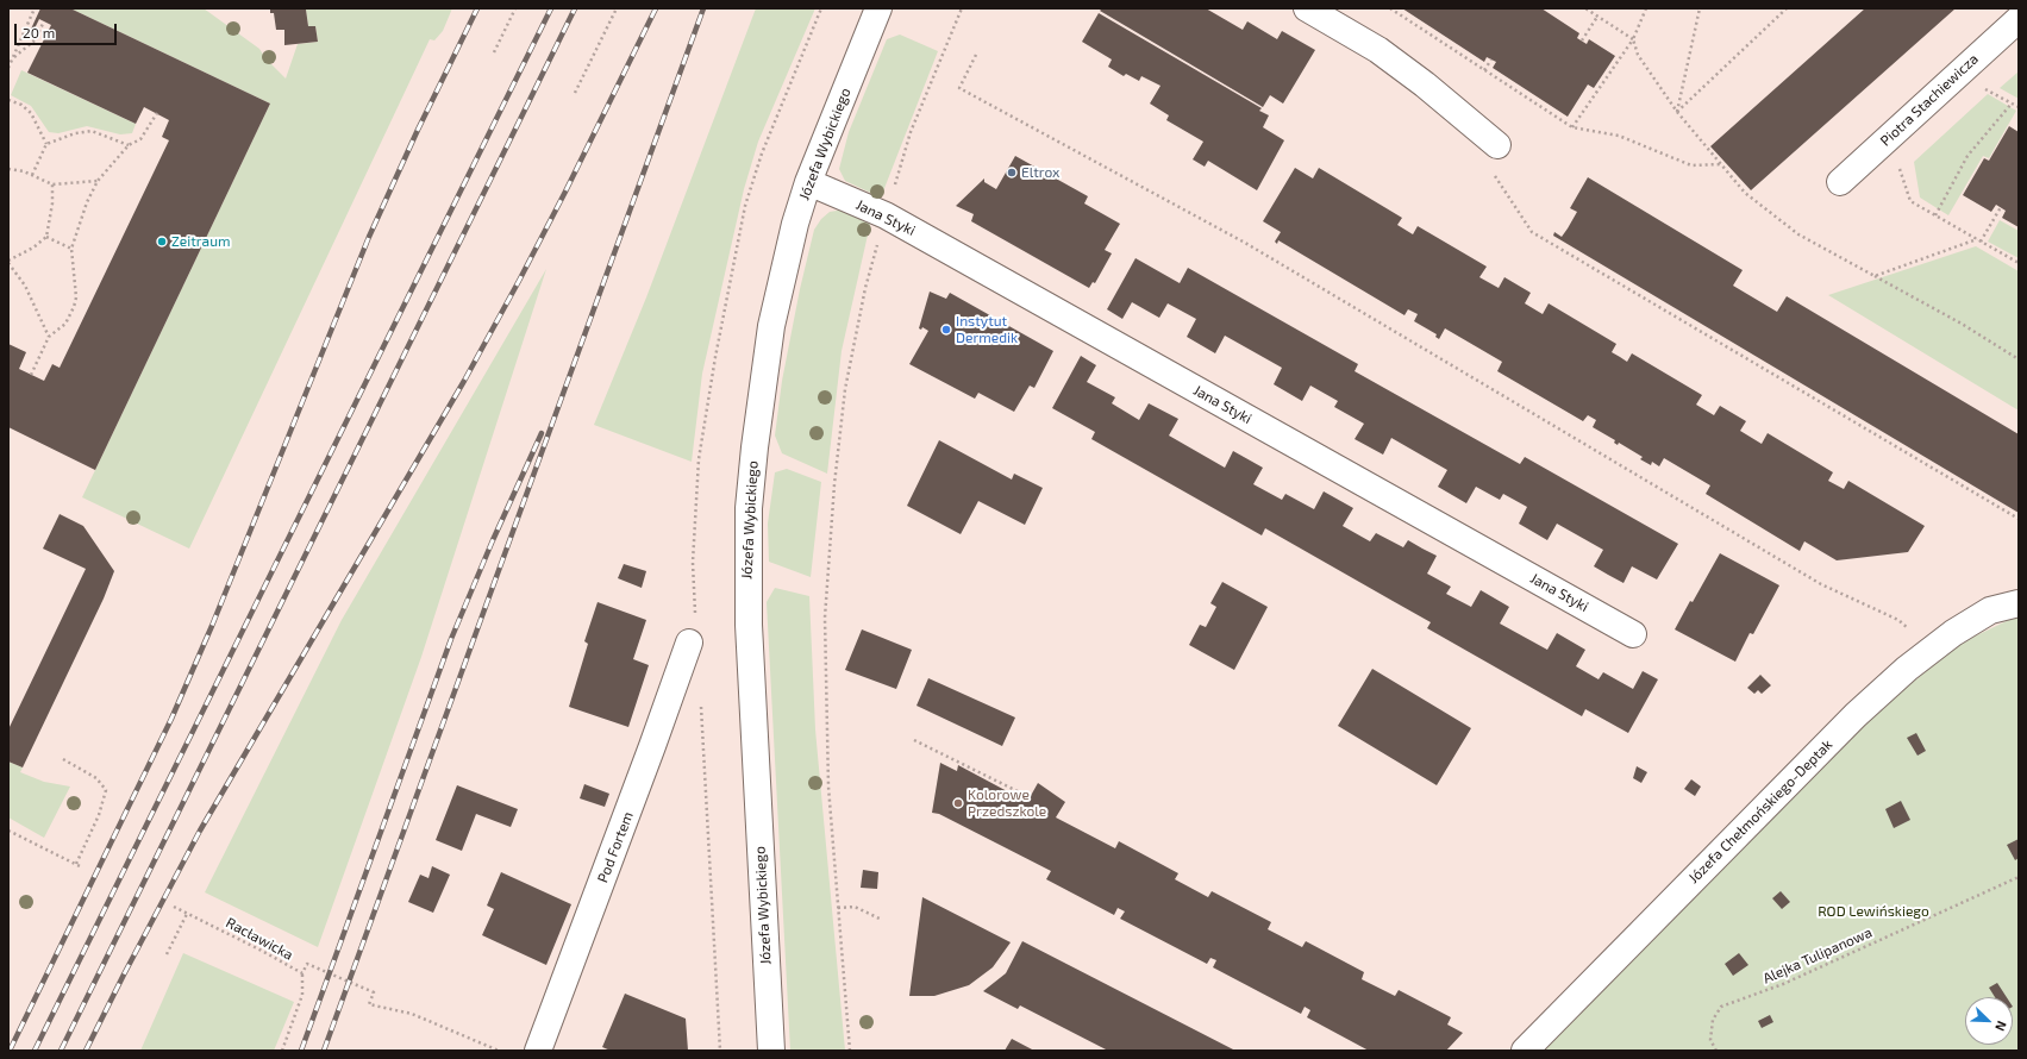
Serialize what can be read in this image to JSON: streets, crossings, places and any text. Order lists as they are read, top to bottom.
{
  "streets": {
    "street": [
      "Piotra Stachiewicza",
      "Józefa Wybickiego",
      "Jana Styki",
      "Józefa Chełmońskiego-Deptak",
      "Pod Fortem"
    ],
    "path": ["Racławicka", "Alejka Tulipanowa"]
  },
  "crossings": [
    ["Józefa Wybickiego", "Jana Styki"]
  ],
  "parks": ["ROD Lewińskiego"],
  "places": [
    "Eltrox",
    "Zeitraum",
    "Instytut Dermedik",
    "Kolorowe Przedszkole"
  ],
  "scale_bar": "20 m",
  "north": "bottom right"
}
